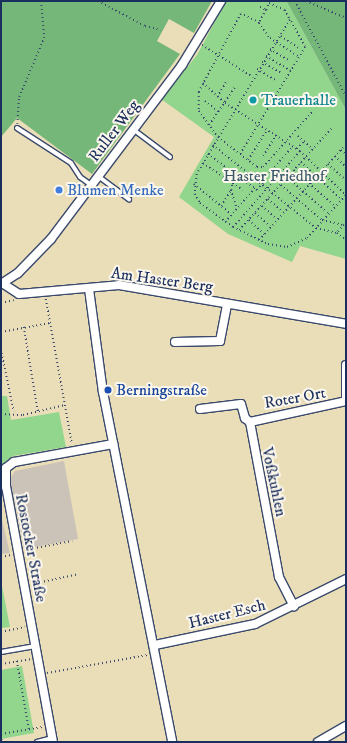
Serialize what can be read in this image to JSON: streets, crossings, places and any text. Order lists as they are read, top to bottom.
{
  "streets": {
    "street": [
      "Ruller Weg",
      "Am Haster Berg",
      "Roter Ort",
      "Voßkuhlen",
      "Rostocker Straße",
      "Haster Esch"
    ]
  },
  "crossings": [
    ["Roter Ort", "Voßkuhlen"],
    ["Voßkuhlen", "Haster Esch"]
  ],
  "parks": ["Haster Friedhof"],
  "places": ["Trauerhalle", "Blumen Menke", "Berningstraße"]
}
